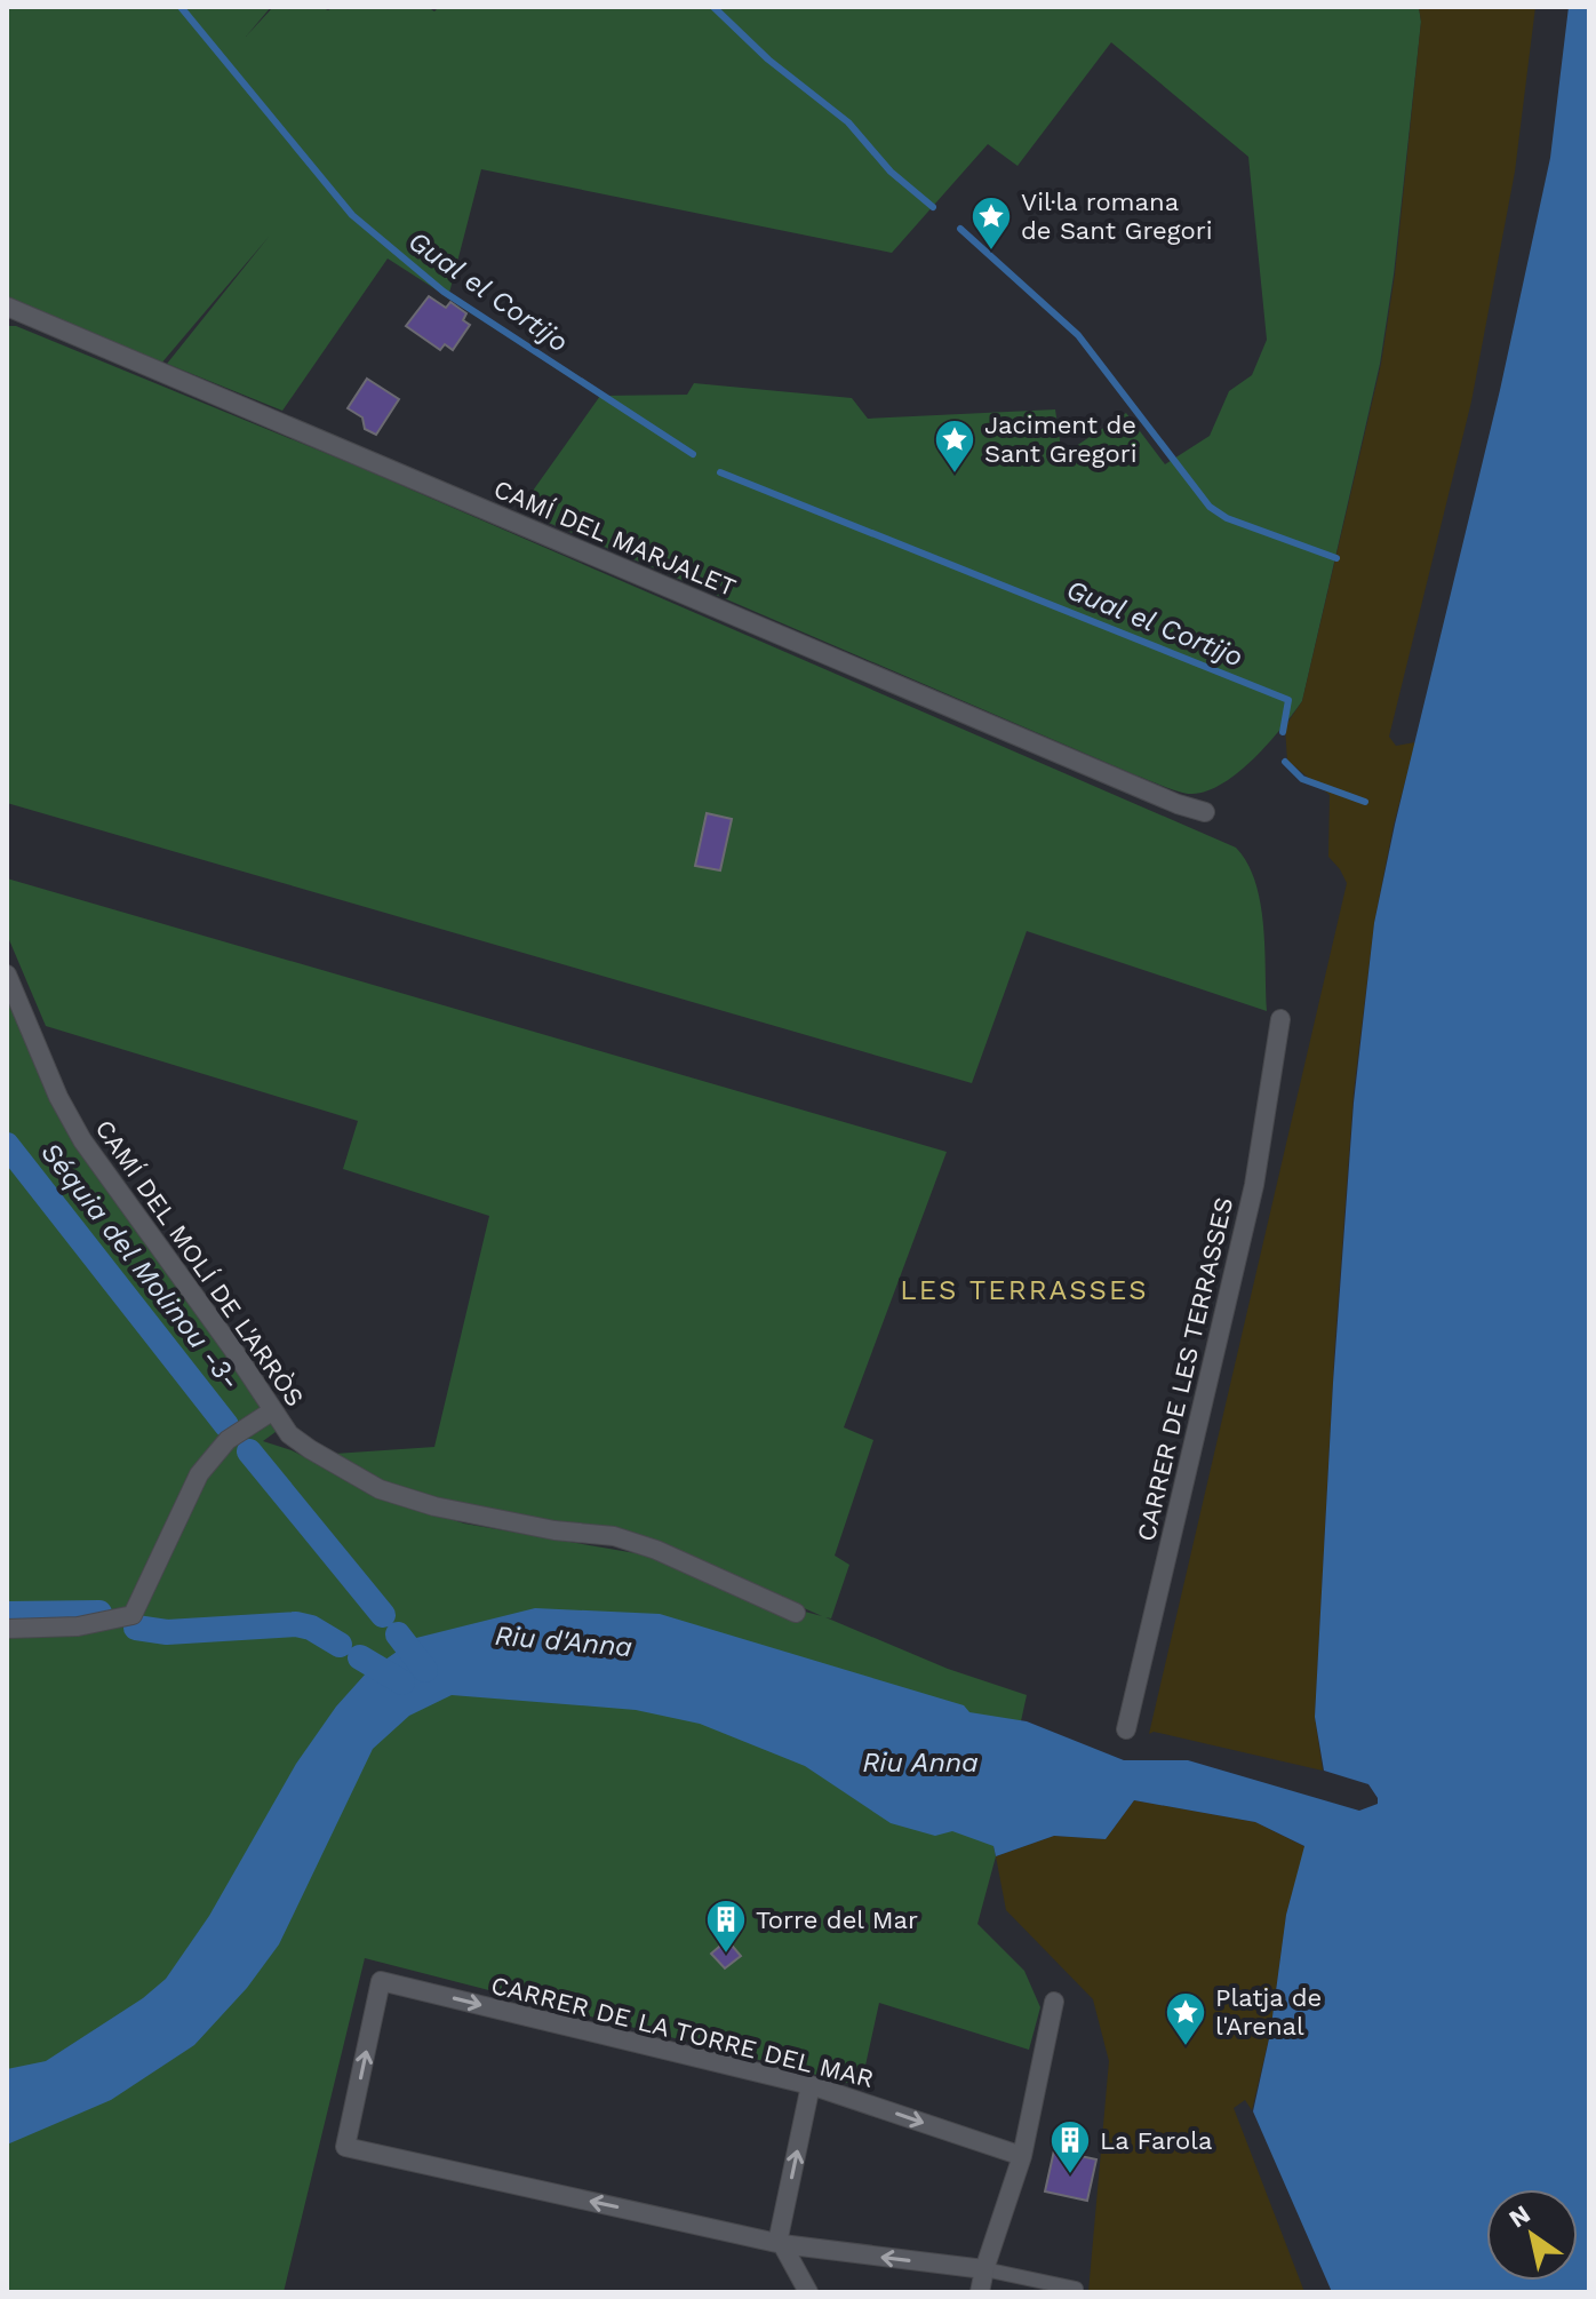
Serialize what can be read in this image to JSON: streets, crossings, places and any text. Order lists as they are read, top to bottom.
{
  "streets": {
    "street": [
      "CAMÍ DEL MARJALET",
      "CAMÍ DEL MOLÍ DE L'ARRÒS",
      "CARRER DE LES TERRASSES",
      "CARRER DE LA TORRE DEL MAR"
    ]
  },
  "districts": ["LES TERRASSES"],
  "water": [
    "Gual el Cortijo",
    "Séquia del Molinou -3-",
    "Riu d'Anna",
    "Riu Anna"
  ],
  "places": {
    "place": ["Vil·la romana de Sant Gregori", "Jaciment de Sant Gregori", "Platja de l'Arenal"],
    "building": ["Torre del Mar", "La Farola"]
  },
  "north": "top left"
}
